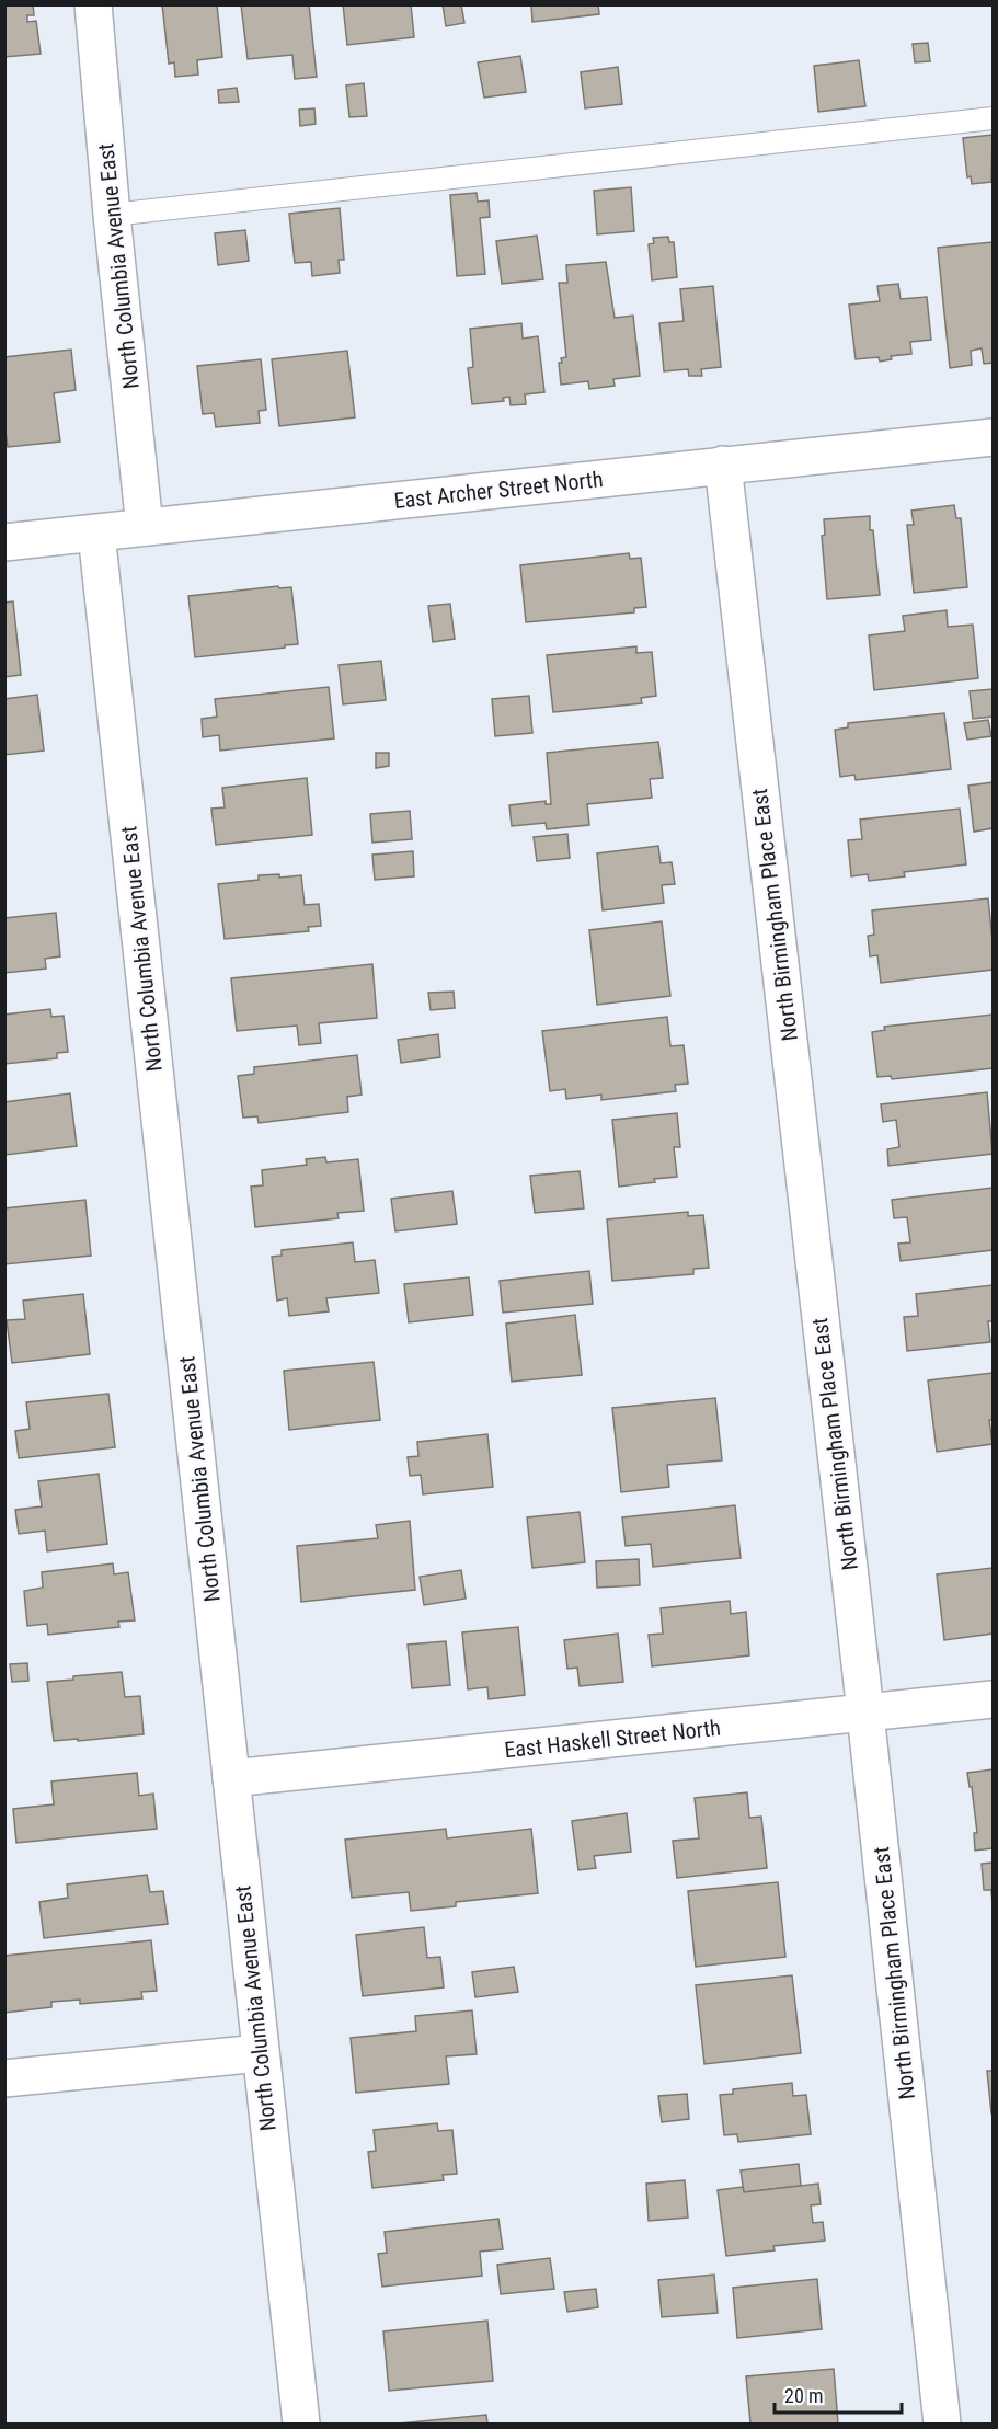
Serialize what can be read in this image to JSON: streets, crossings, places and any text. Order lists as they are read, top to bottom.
{
  "streets": {
    "street": [
      "North Columbia Avenue East",
      "East Archer Street North",
      "North Birmingham Place East",
      "East Haskell Street North"
    ]
  },
  "crossings": [
    ["North Columbia Avenue East", "East Archer Street North"],
    ["North Columbia Avenue East", "East Haskell Street North"],
    ["East Archer Street North", "North Birmingham Place East"],
    ["North Birmingham Place East", "East Haskell Street North"]
  ],
  "scale_bar": "20 m"
}
